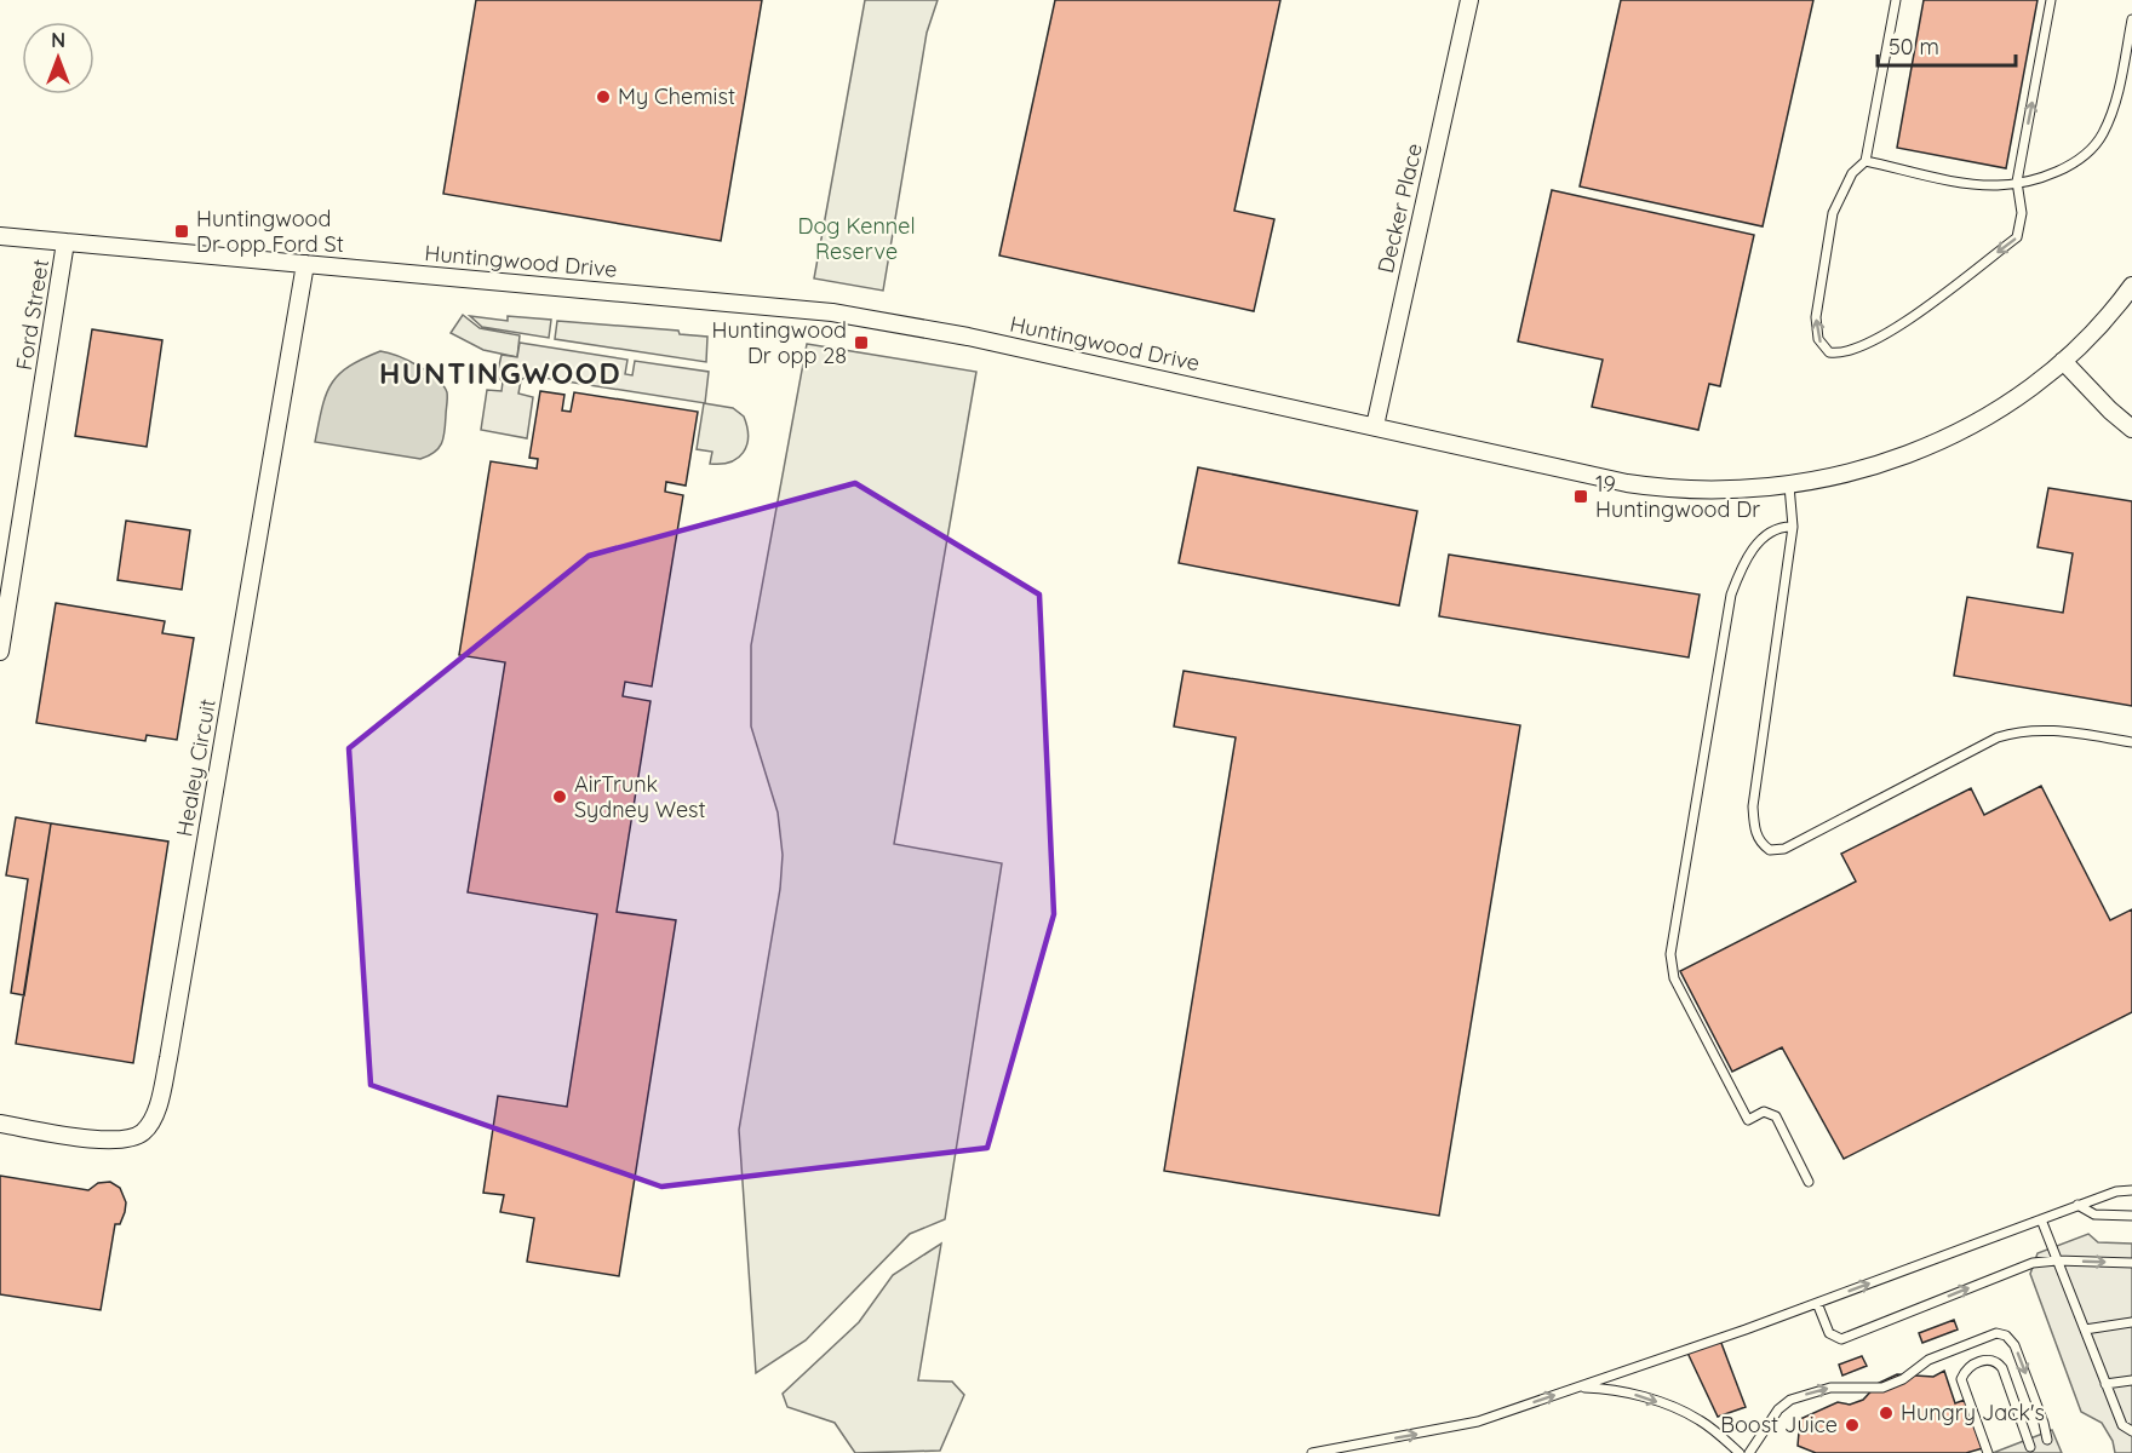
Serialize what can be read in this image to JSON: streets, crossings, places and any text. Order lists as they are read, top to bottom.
{
  "streets": {
    "street": [
      "Decker Place",
      "Huntingwood Drive",
      "Ford Street",
      "Healey Circuit"
    ]
  },
  "crossings": [
    ["Decker Place", "Huntingwood Drive"],
    ["Huntingwood Drive", "Ford Street"],
    ["Huntingwood Drive", "Healey Circuit"]
  ],
  "districts": ["HUNTINGWOOD"],
  "parks": ["Dog Kennel Reserve"],
  "places": {
    "other": [
      "My Chemist",
      "AirTrunk Sydney West",
      "Hungry Jack's",
      "Boost Juice"
    ],
    "transit": ["Huntingwood Dr opp Ford St", "Huntingwood Dr opp 28", "19 Huntingwood Dr"]
  },
  "scale_bar": "50 m",
  "north": "top"
}
